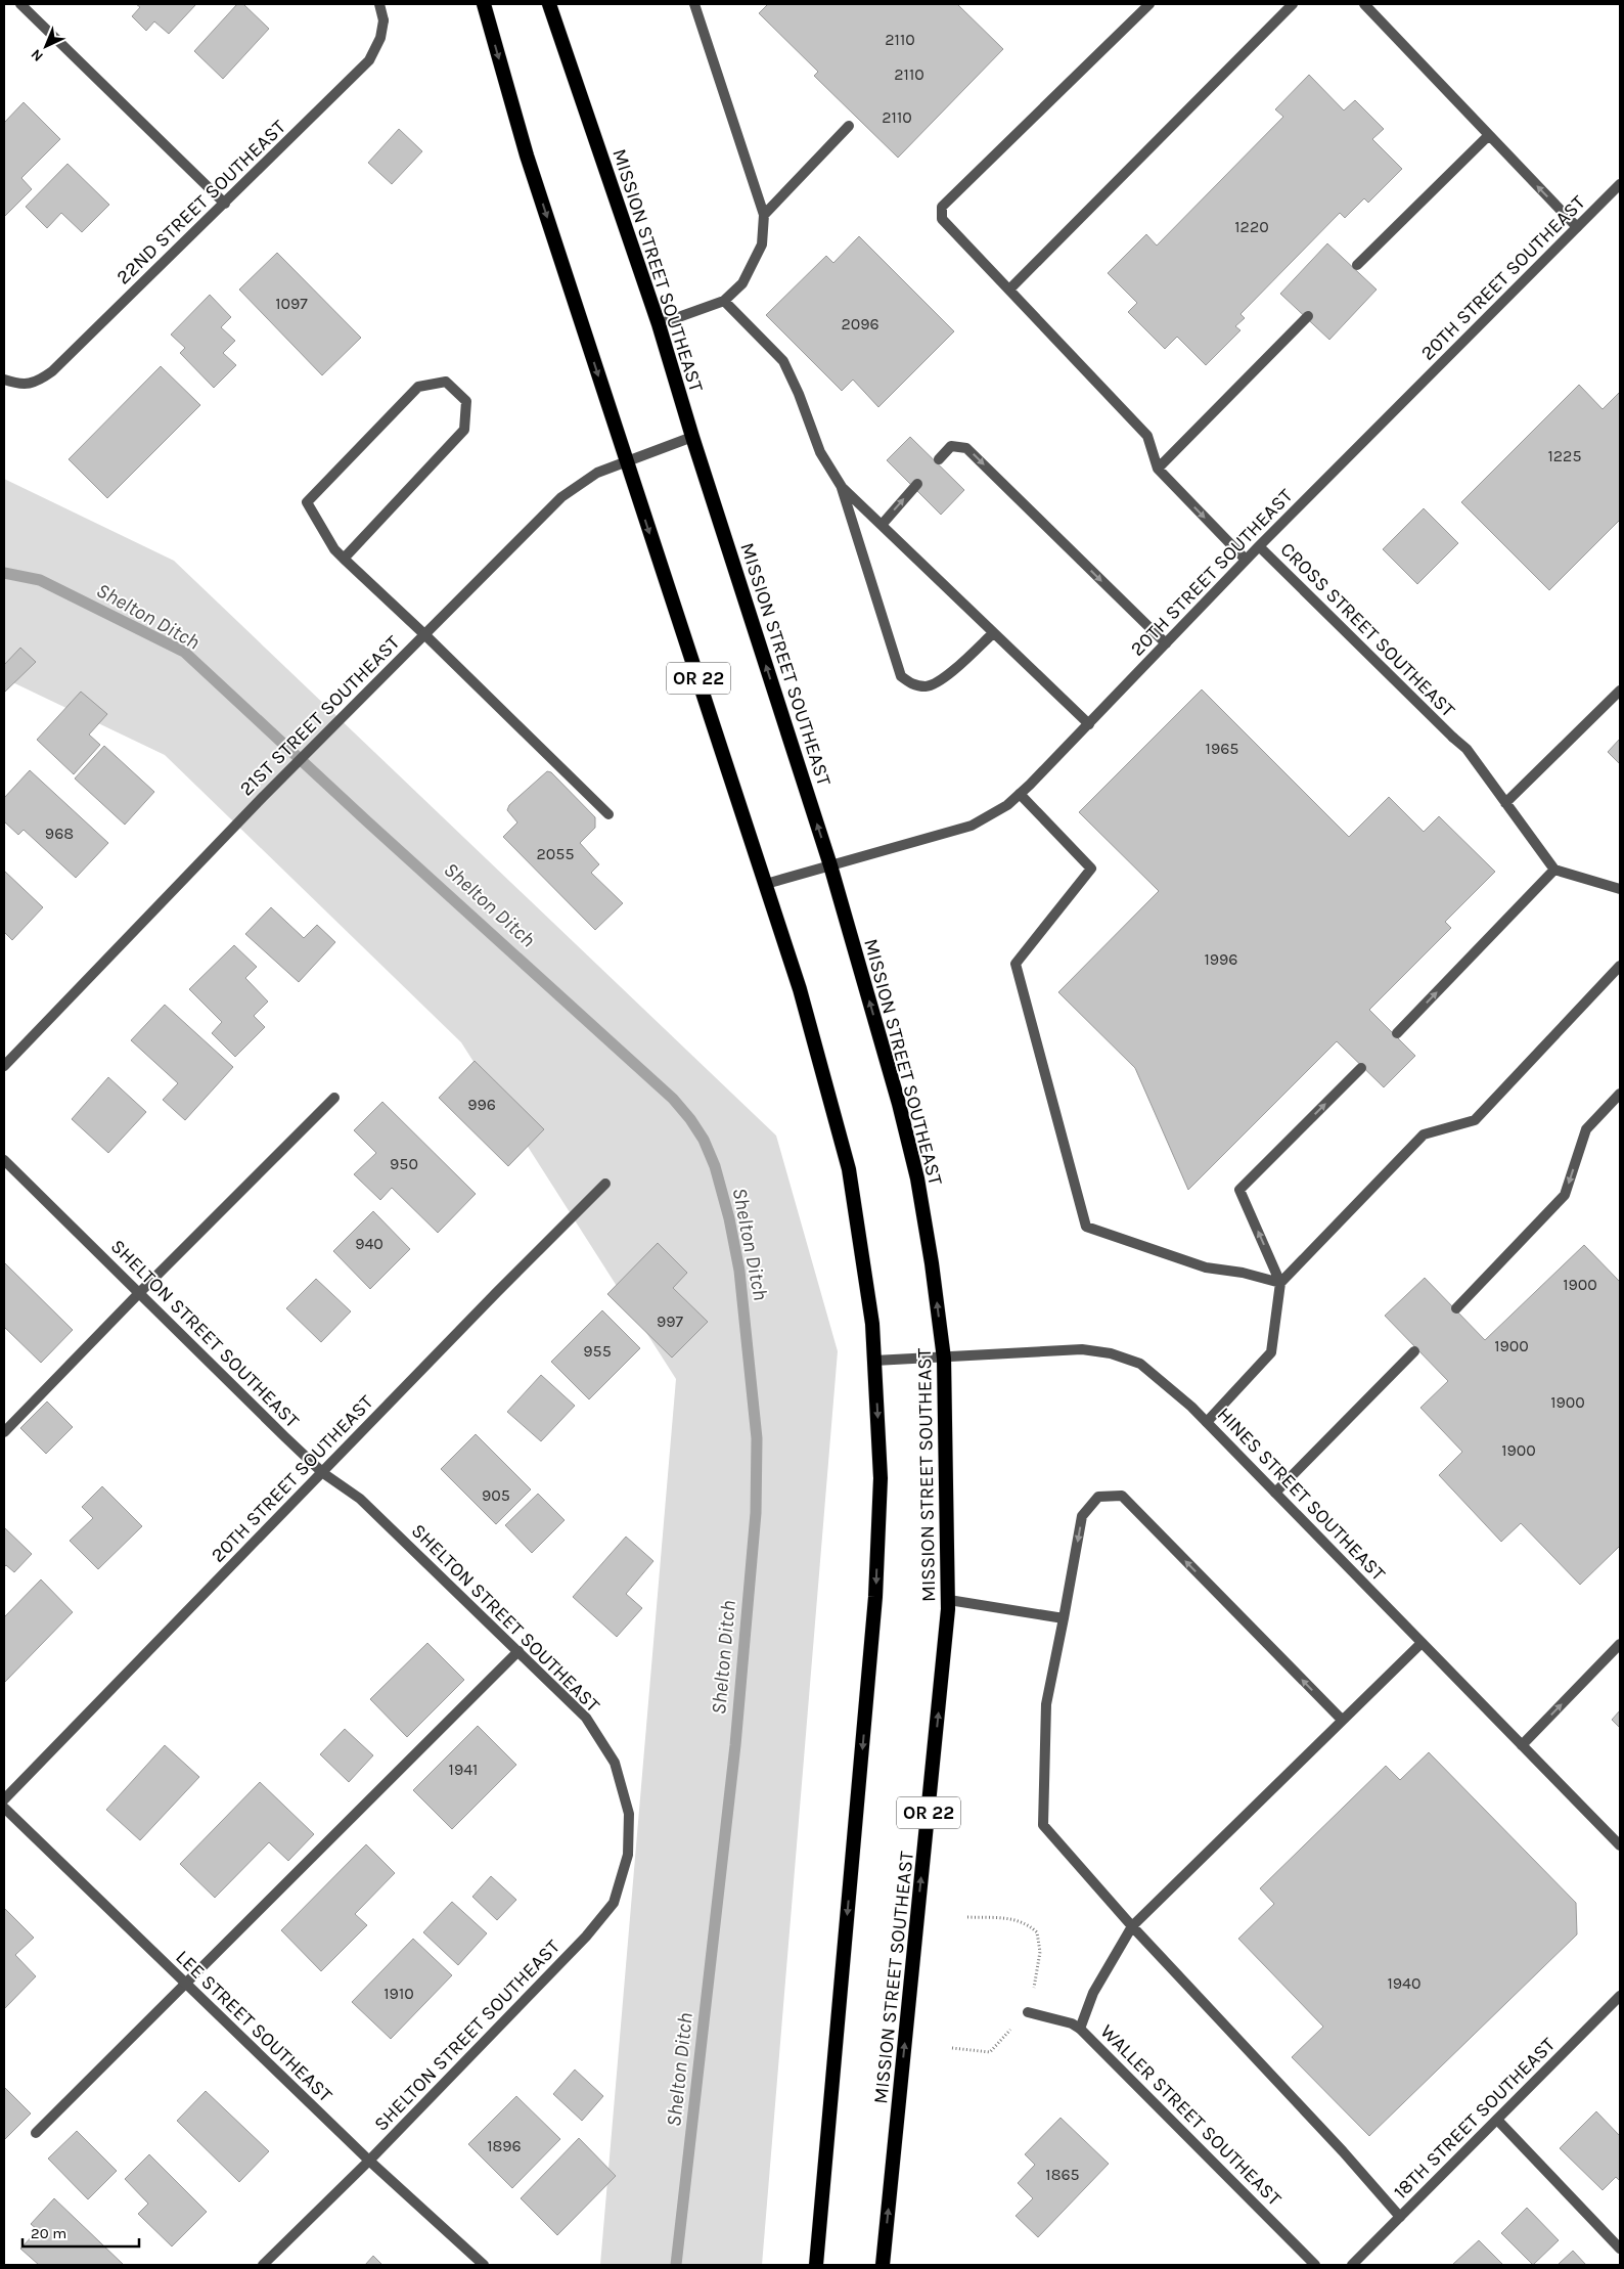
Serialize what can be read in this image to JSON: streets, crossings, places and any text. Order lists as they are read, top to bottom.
{
  "streets": {
    "highway": ["MISSION STREET SOUTHEAST", "OR 22"],
    "street": [
      "22ND STREET SOUTHEAST",
      "20TH STREET SOUTHEAST",
      "CROSS STREET SOUTHEAST",
      "21ST STREET SOUTHEAST",
      "SHELTON STREET SOUTHEAST",
      "HINES STREET SOUTHEAST",
      "LEE STREET SOUTHEAST",
      "WALLER STREET SOUTHEAST",
      "18TH STREET SOUTHEAST"
    ]
  },
  "crossings": [
    ["MISSION STREET SOUTHEAST", "20TH STREET SOUTHEAST"],
    ["MISSION STREET SOUTHEAST", "21ST STREET SOUTHEAST"],
    ["MISSION STREET SOUTHEAST", "HINES STREET SOUTHEAST"],
    ["20TH STREET SOUTHEAST", "CROSS STREET SOUTHEAST"],
    ["20TH STREET SOUTHEAST", "OR 22"],
    ["20TH STREET SOUTHEAST", "SHELTON STREET SOUTHEAST"],
    ["OR 22", "21ST STREET SOUTHEAST"],
    ["OR 22", "HINES STREET SOUTHEAST"],
    ["SHELTON STREET SOUTHEAST", "LEE STREET SOUTHEAST"]
  ],
  "water": ["Shelton Ditch"],
  "house_numbers": [
    "2110",
    "2110",
    "2110",
    "1220",
    "1097",
    "2096",
    "1225",
    "1965",
    "968",
    "2055",
    "1996",
    "996",
    "950",
    "940",
    "1900",
    "997",
    "1900",
    "955",
    "1900",
    "1900",
    "905",
    "1941",
    "1940",
    "1910",
    "1896",
    "1865"
  ],
  "scale_bar": "20 m",
  "north": "bottom left"
}
